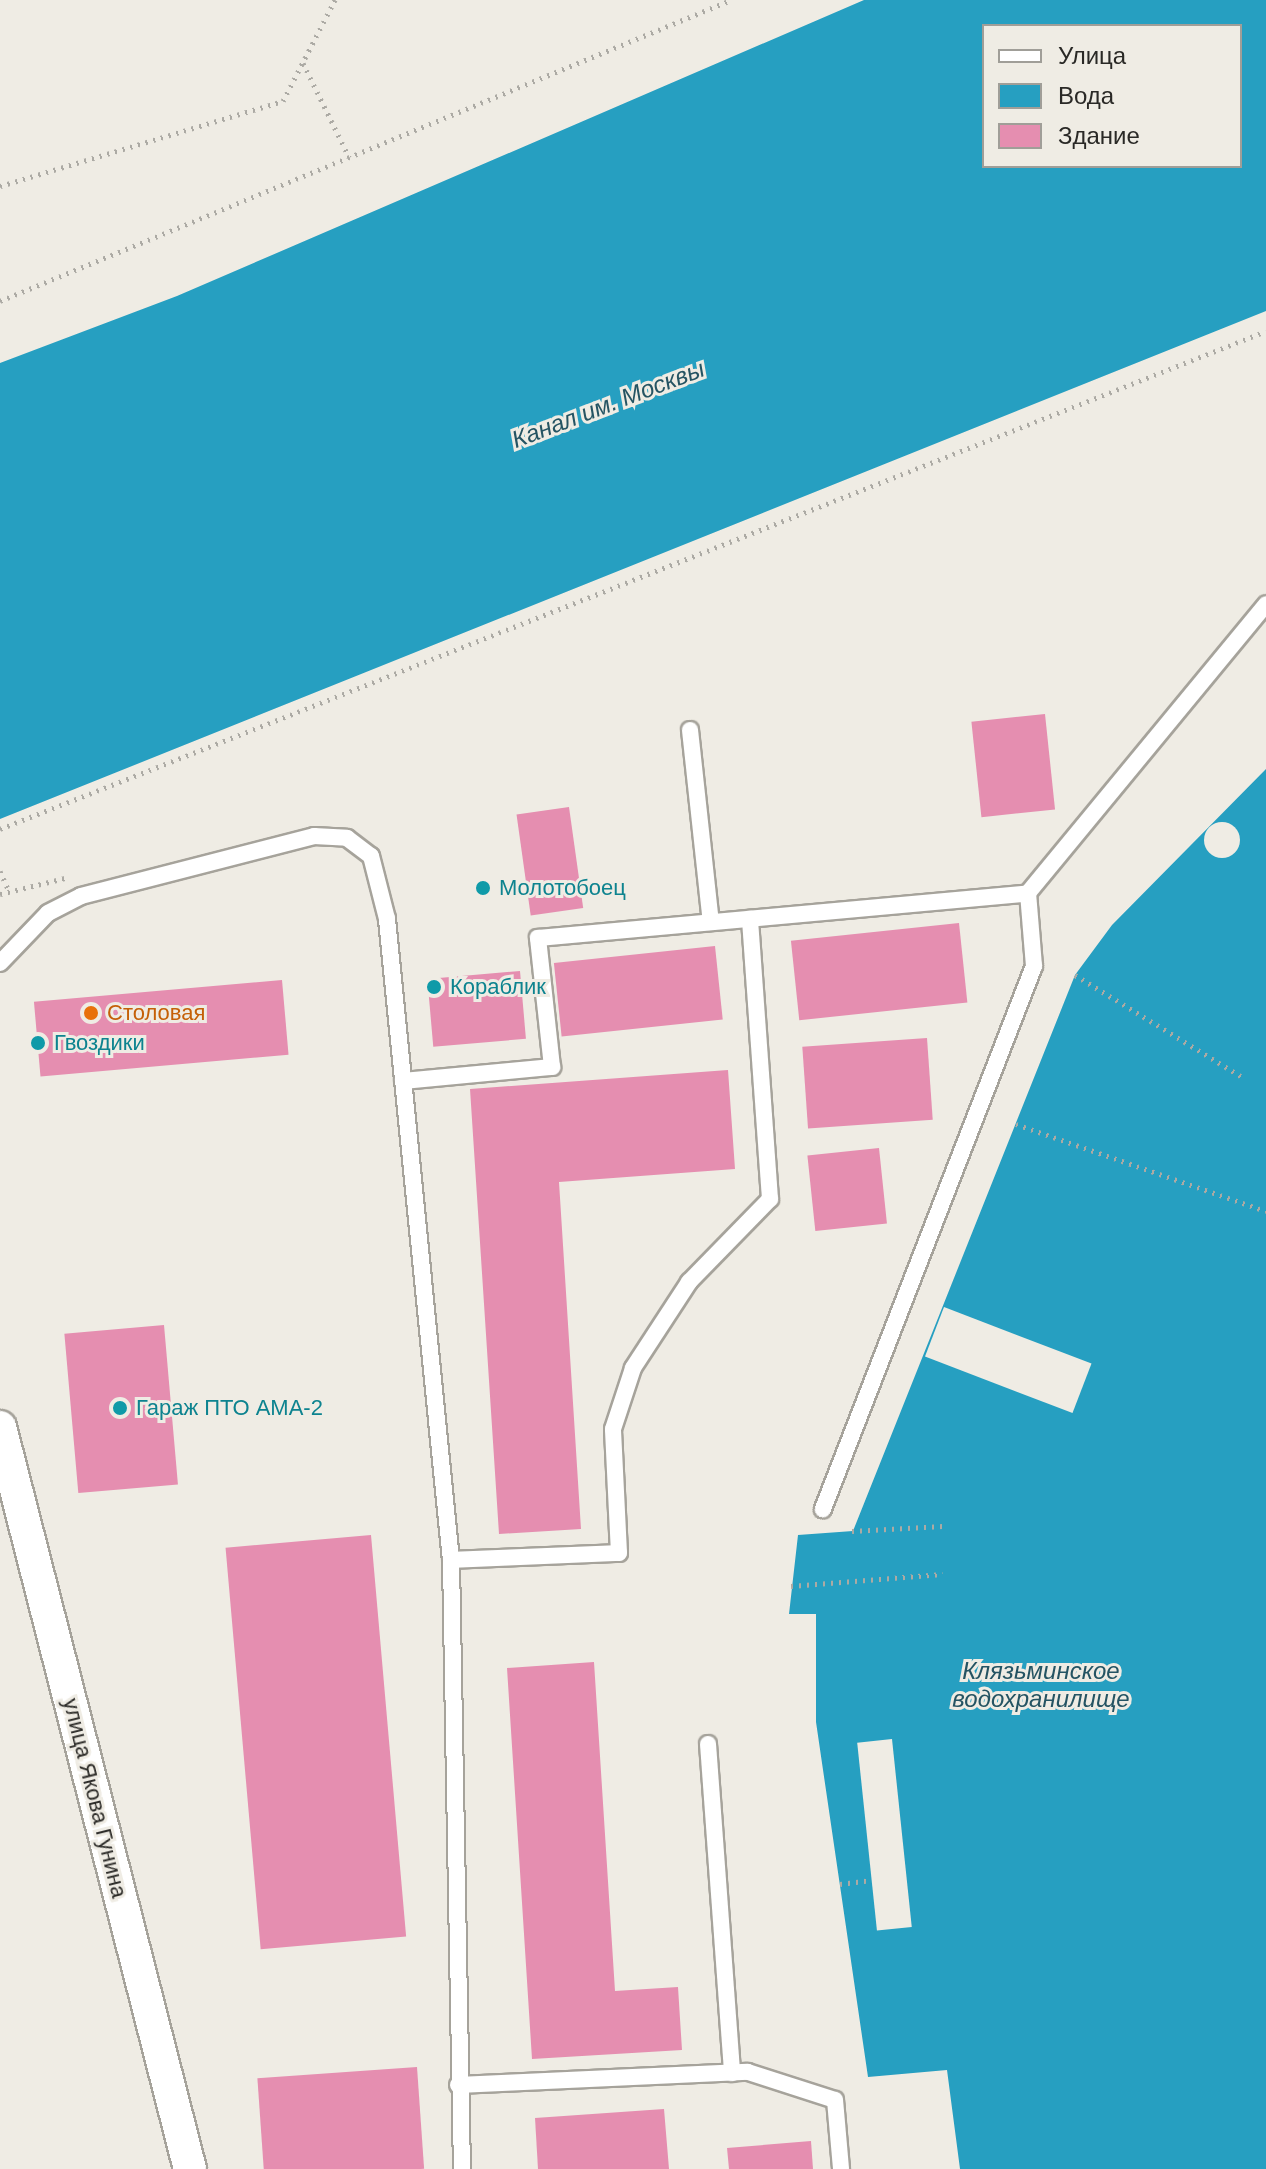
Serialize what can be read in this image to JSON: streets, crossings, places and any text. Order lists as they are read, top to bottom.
{
  "streets": {
    "street": ["улица Якова Гунина"]
  },
  "water": ["Канал им. Москвы", "Клязьминское водохранилище"],
  "places": [
    "Молотобоец",
    "Кораблик",
    "Столовая",
    "Гвоздики",
    "Гараж ПТО АМА-2"
  ],
  "legend": ["Улица", "Вода", "Здание"]
}
